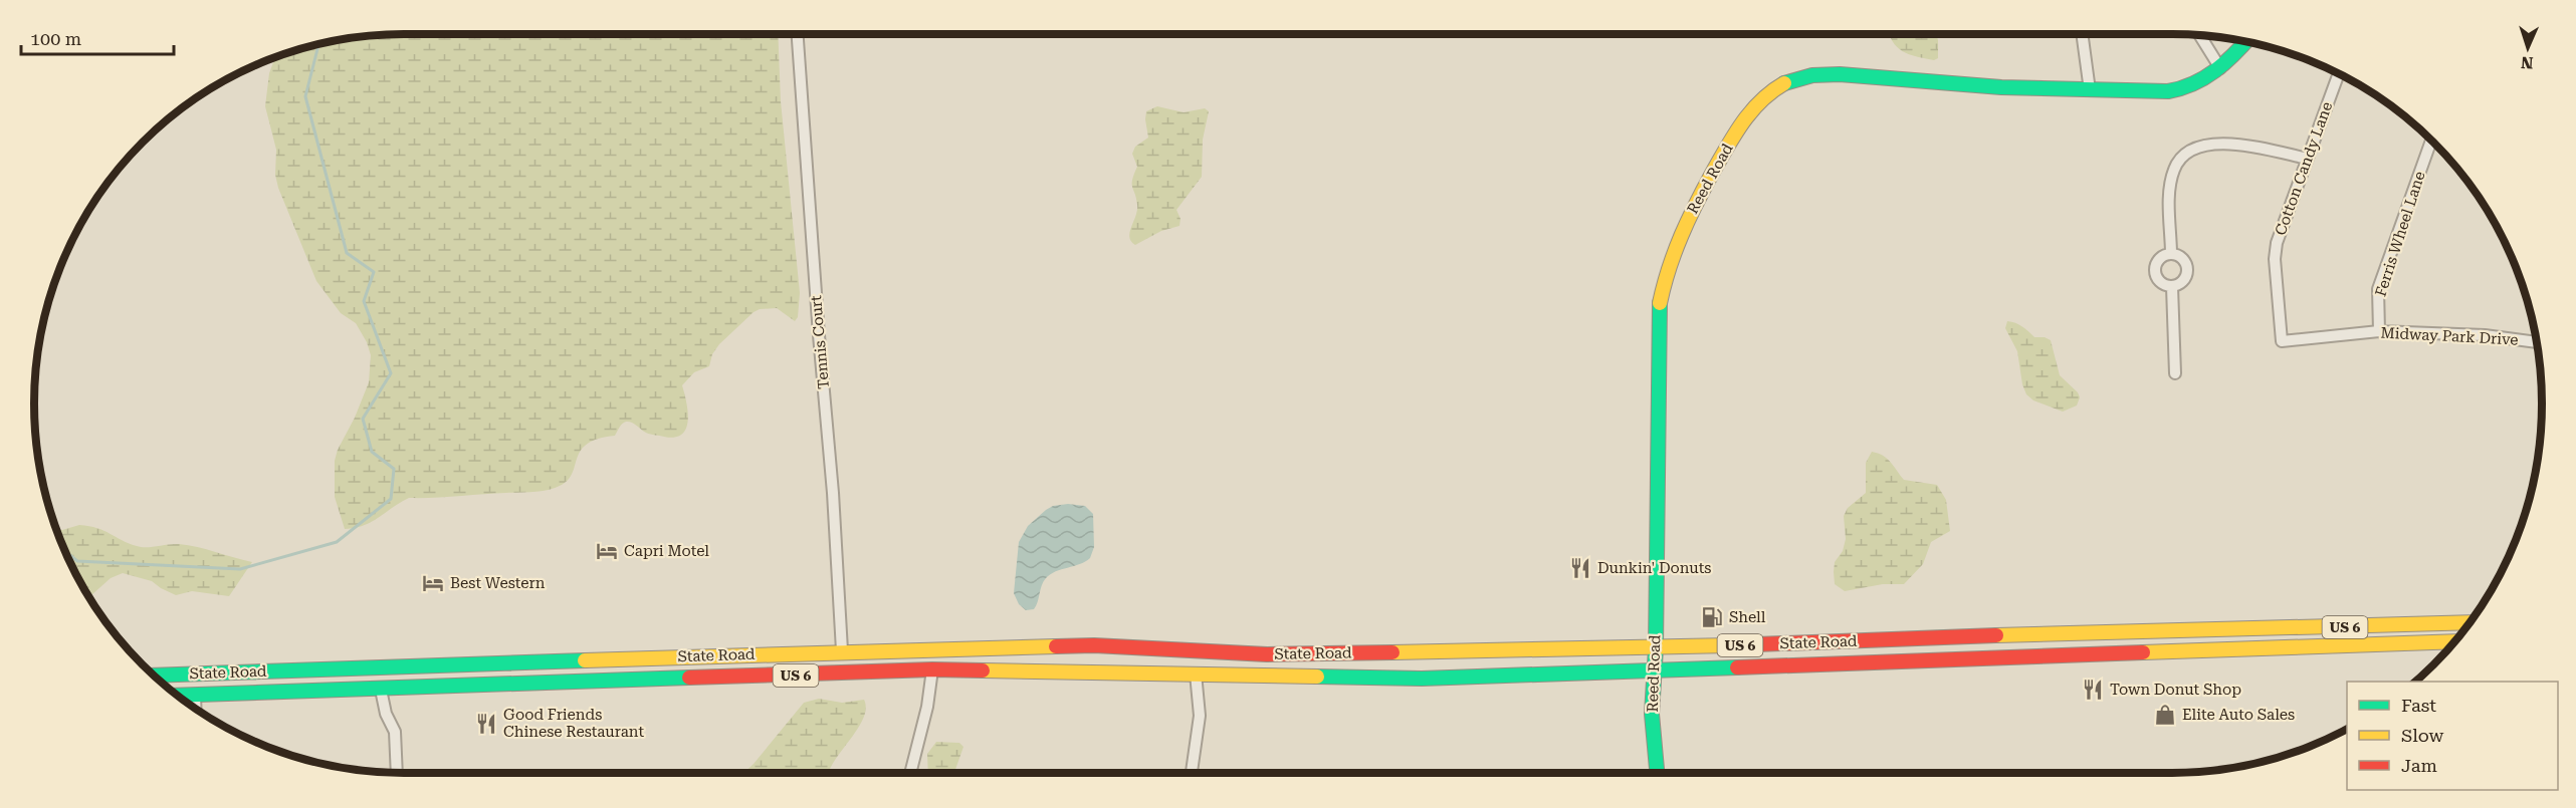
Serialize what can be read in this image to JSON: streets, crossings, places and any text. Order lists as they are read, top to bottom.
{
  "streets": {
    "main road": ["Reed Road", "US 6", "State Road"],
    "street": [
      "Cotton Candy Lane",
      "Ferris Wheel Lane",
      "Midway Park Drive",
      "Tennis Court"
    ]
  },
  "crossings": [
    ["Cotton Candy Lane", "Midway Park Drive"],
    ["Reed Road", "State Road"],
    ["Ferris Wheel Lane", "Midway Park Drive"],
    ["Tennis Court", "State Road"]
  ],
  "places": {
    "hotel": ["Capri Motel", "Best Western"],
    "restaurant": ["Dunkin' Donuts", "Town Donut Shop", "Good Friends Chinese Restaurant"],
    "fuel station": ["Shell"],
    "shop": ["Elite Auto Sales"]
  },
  "legend": ["Fast", "Slow", "Jam"],
  "scale_bar": "100 m",
  "north": "bottom"
}
